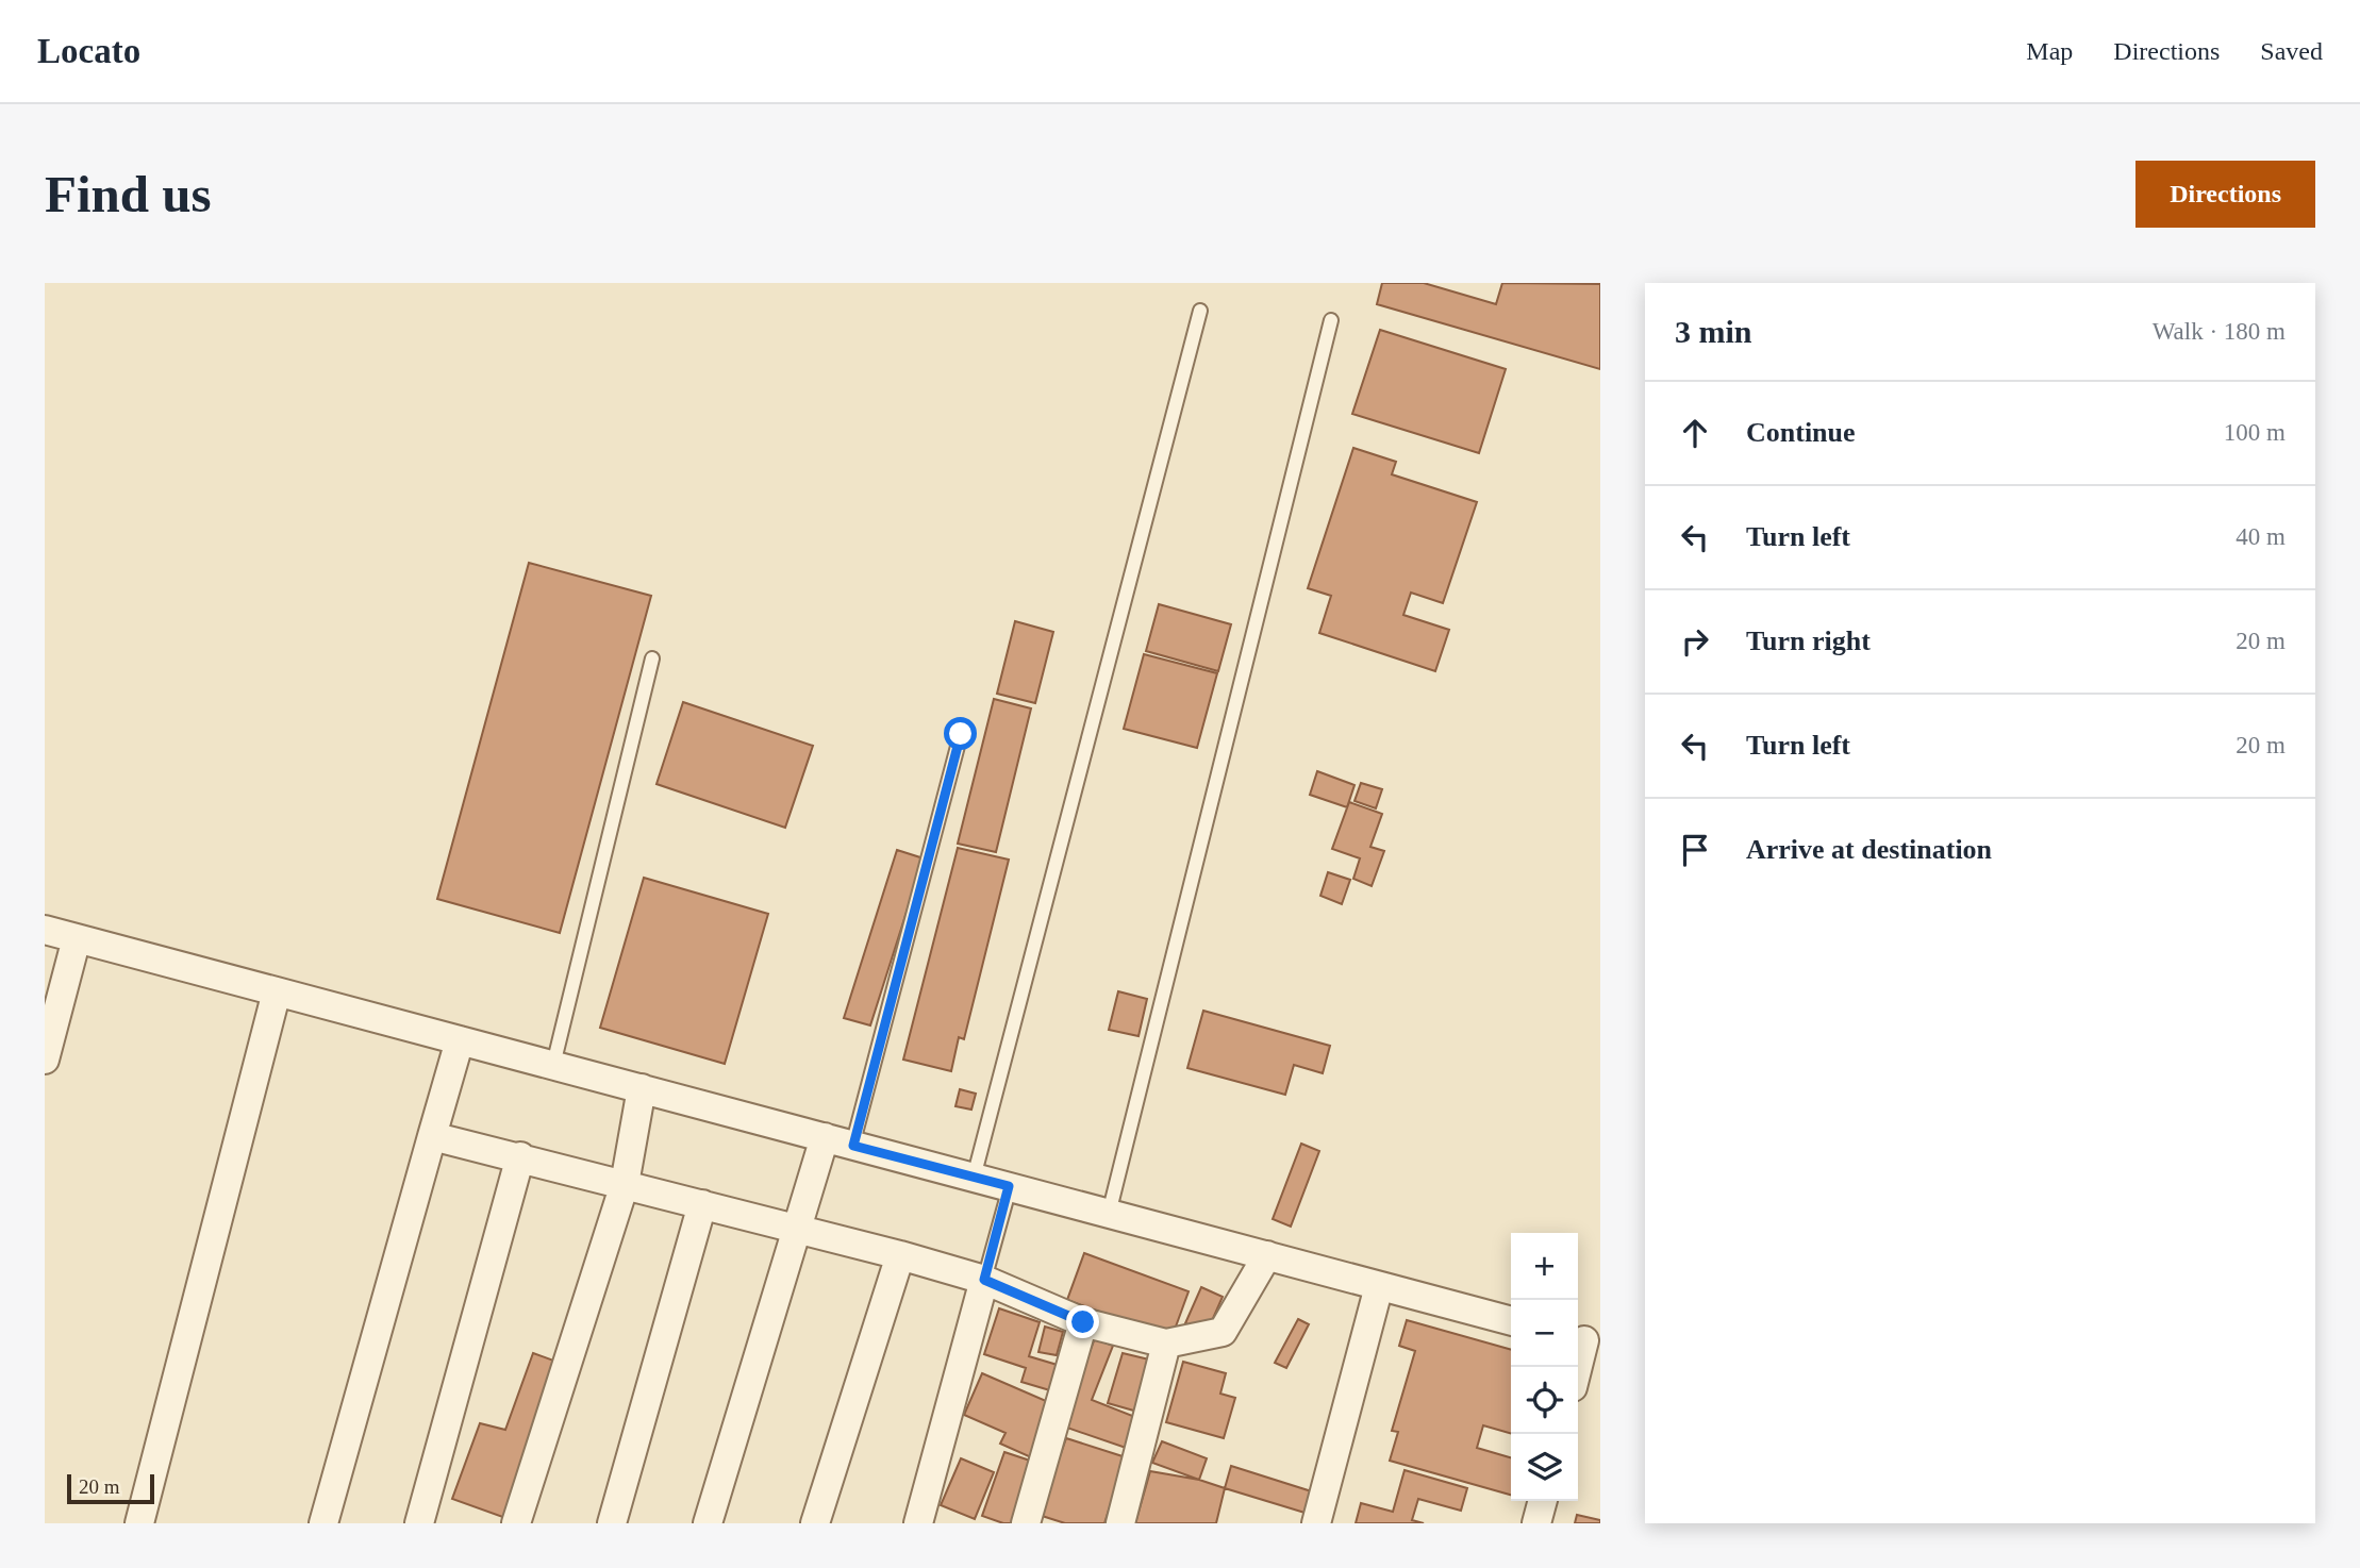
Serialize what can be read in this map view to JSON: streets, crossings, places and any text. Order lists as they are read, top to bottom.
{
  "scale_bar": "20 m",
  "page": {
    "header": "Locato",
    "nav": ["Map", "Directions", "Saved"],
    "buttons": "Directions",
    "title": "Find us",
    "heading": ["3 min", "Walk · 180 m"],
    "list": [
      ["Continue", "100 m"],
      ["Turn left", "40 m"],
      ["Turn right", "20 m"],
      ["Turn left", "20 m"],
      "Arrive at destination"
    ],
    "map_buttons": ["+", "−"],
    "scale": "20 m"
  }
}
